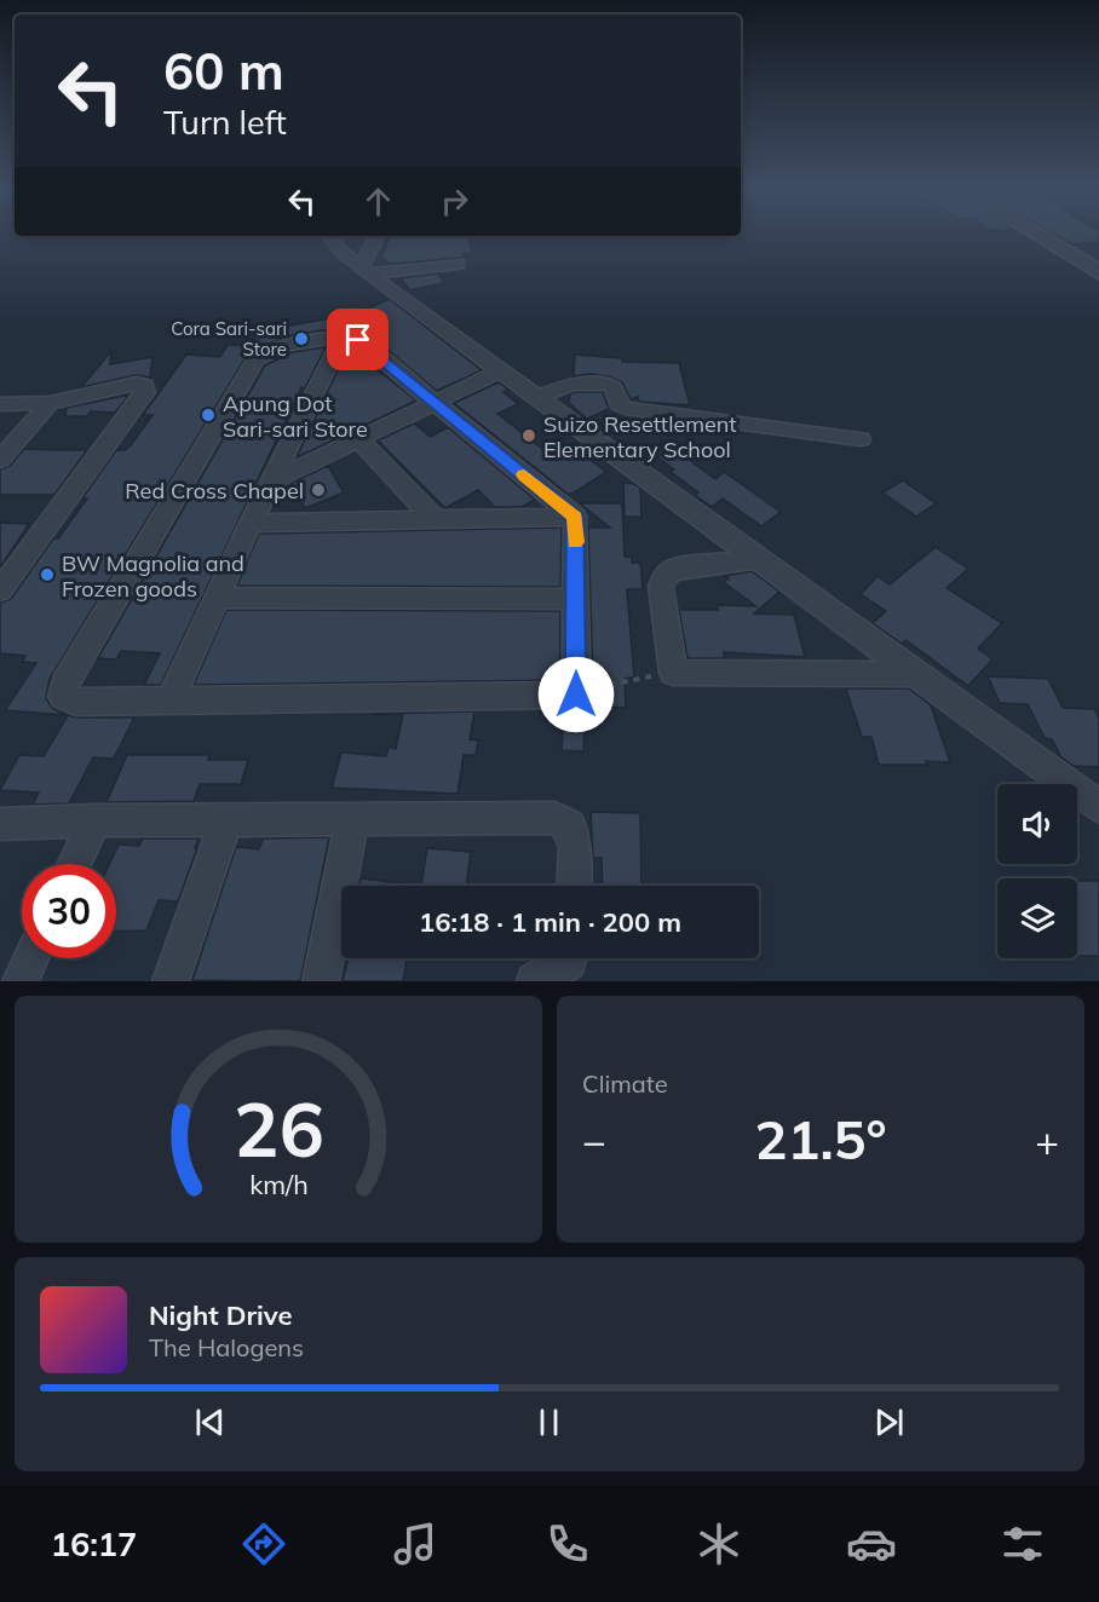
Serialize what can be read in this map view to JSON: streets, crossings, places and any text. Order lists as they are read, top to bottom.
{
  "places": [
    "Cora Sari-sari Store",
    "Apung Dot Sari-sari Store",
    "Suizo Resettlement Elementary School",
    "Red Cross Chapel",
    "BW Magnolia and Frozen goods"
  ],
  "page": {
    "turn": ["60 m", "Turn left"],
    "limit": "30",
    "trip": "16:18 · 1 min · 200 m",
    "tile": "Climate",
    "heat": ["−", "21.5°", "+"],
    "song": ["Night Drive", "The Halogens"],
    "tabs": "16:17",
    "gauge": ["26", "km/h"]
  }
}
